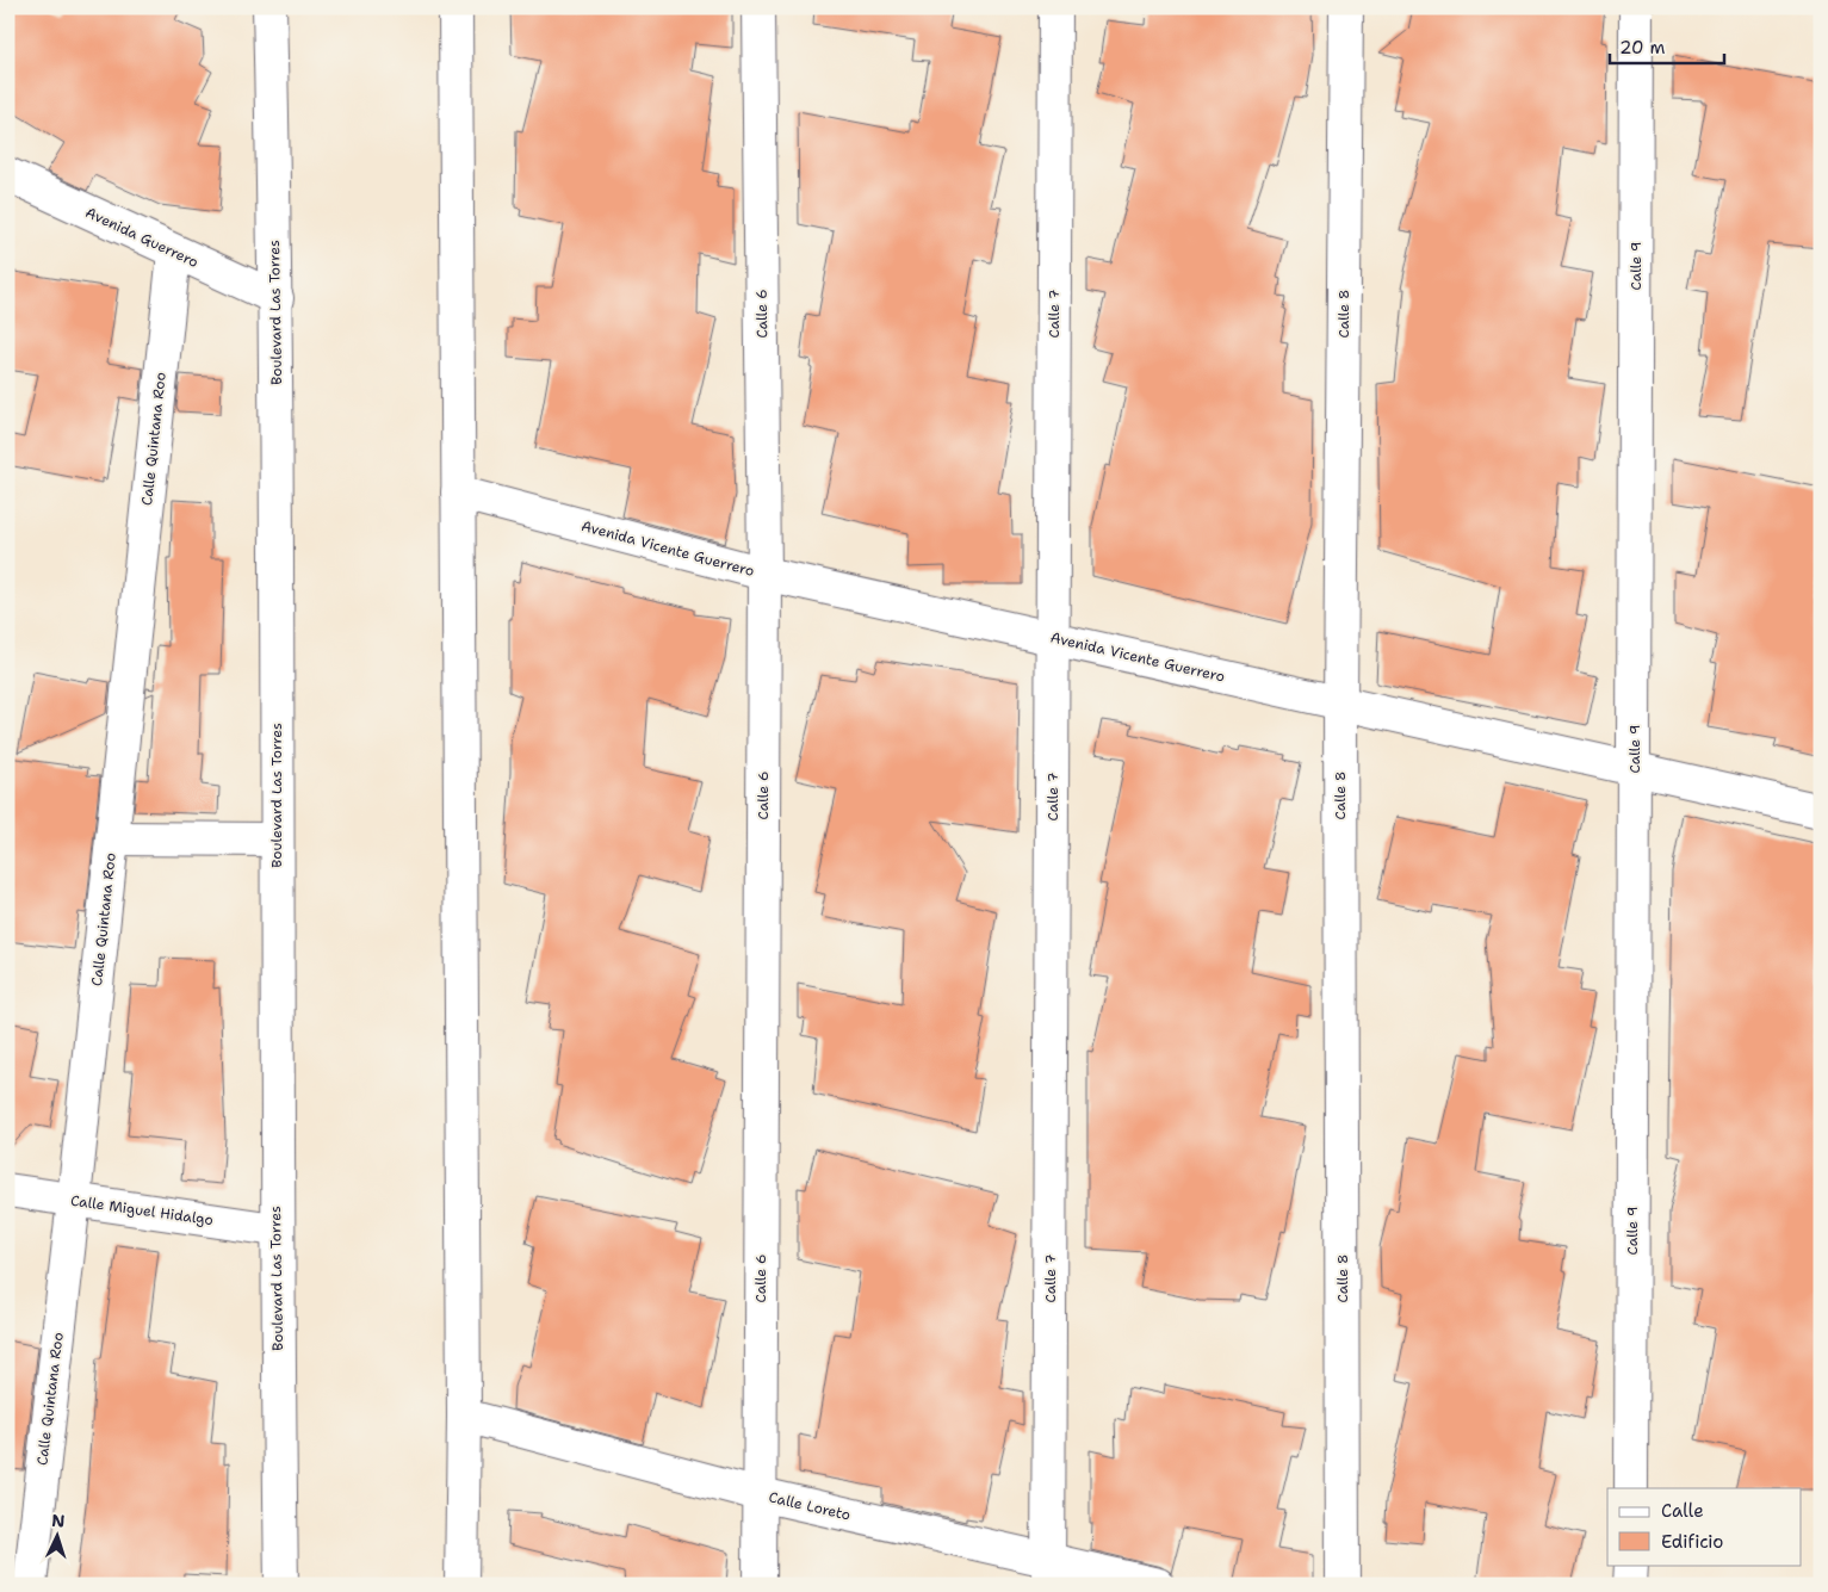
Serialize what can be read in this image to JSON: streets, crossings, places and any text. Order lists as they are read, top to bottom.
{
  "streets": {
    "street": [
      "Avenida Guerrero",
      "Calle 9",
      "Boulevard Las Torres",
      "Calle 6",
      "Calle 7",
      "Calle 8",
      "Calle Quintana Roo",
      "Avenida Vicente Guerrero",
      "Calle Miguel Hidalgo",
      "Calle Loreto"
    ]
  },
  "crossings": [
    ["Avenida Guerrero", "Boulevard Las Torres"],
    ["Avenida Guerrero", "Calle Quintana Roo"],
    ["Calle 9", "Avenida Vicente Guerrero"],
    ["Boulevard Las Torres", "Calle Miguel Hidalgo"],
    ["Calle 6", "Avenida Vicente Guerrero"],
    ["Calle 6", "Calle Loreto"],
    ["Calle 7", "Avenida Vicente Guerrero"],
    ["Calle 7", "Calle Loreto"],
    ["Calle 8", "Avenida Vicente Guerrero"],
    ["Calle Quintana Roo", "Calle Miguel Hidalgo"]
  ],
  "legend": ["Calle", "Edificio"],
  "scale_bar": "20 m",
  "north": "top"
}
